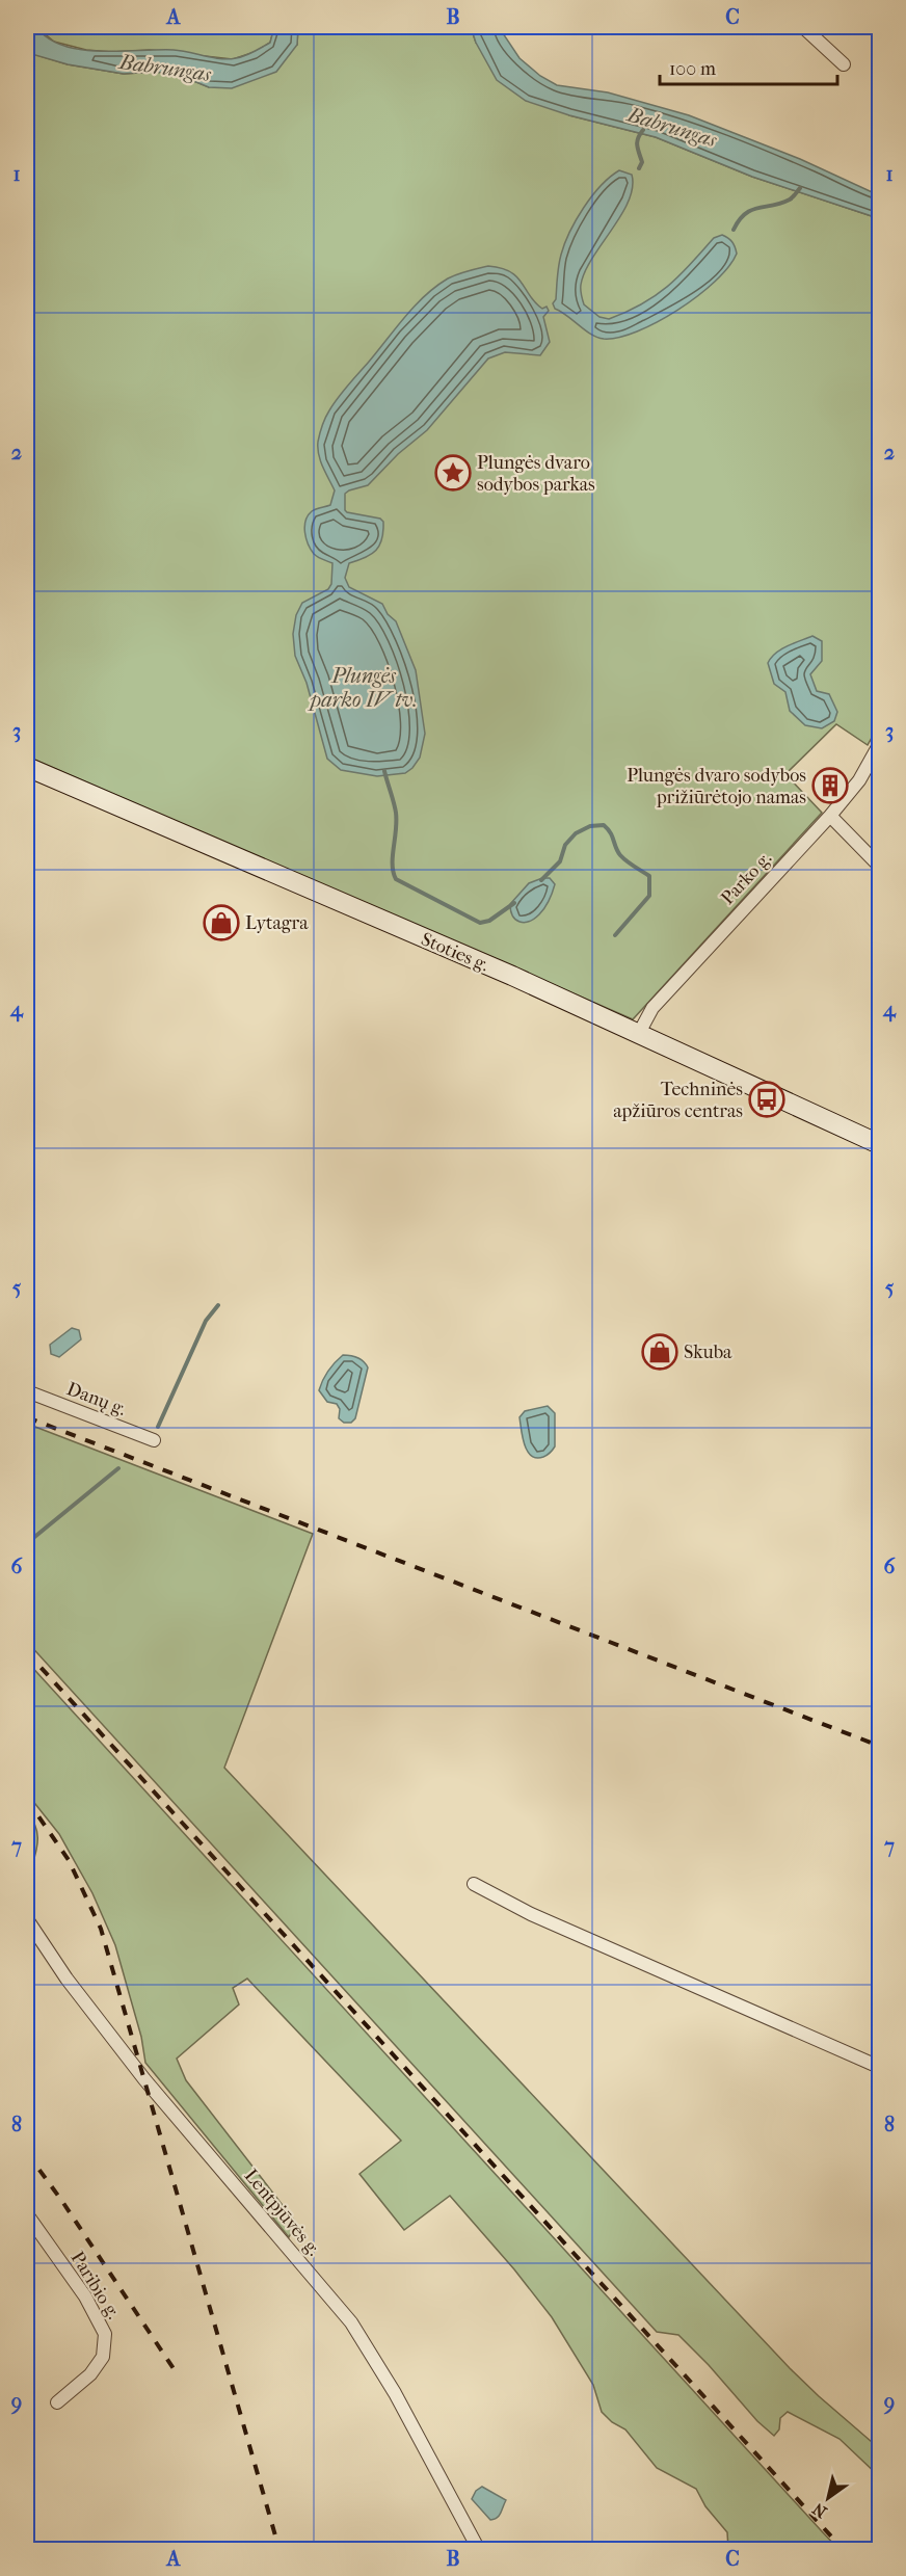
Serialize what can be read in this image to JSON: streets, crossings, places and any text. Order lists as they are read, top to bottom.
{
  "streets": {
    "main road": ["Stoties g."],
    "street": [
      "Parko g.",
      "Danų g.",
      "Lentpjūvės g.",
      "Paribio g."
    ]
  },
  "crossings": [
    ["Parko g.", "Stoties g."]
  ],
  "water": ["Babrungas", "Plungės parko IV tv."],
  "places": {
    "place": ["Plungės dvaro sodybos parkas"],
    "building": ["Plungės dvaro sodybos prižiūrėtojo namas"],
    "shop": ["Lytagra", "Skuba"],
    "bus stop": ["Techninės apžiūros centras"]
  },
  "scale_bar": "100 m",
  "north": "bottom left",
  "grid": {
    "columns": ["A", "B", "C"],
    "rows": [
      "1",
      "2",
      "3",
      "4",
      "5",
      "6",
      "7",
      "8",
      "9"
    ]
  }
}
